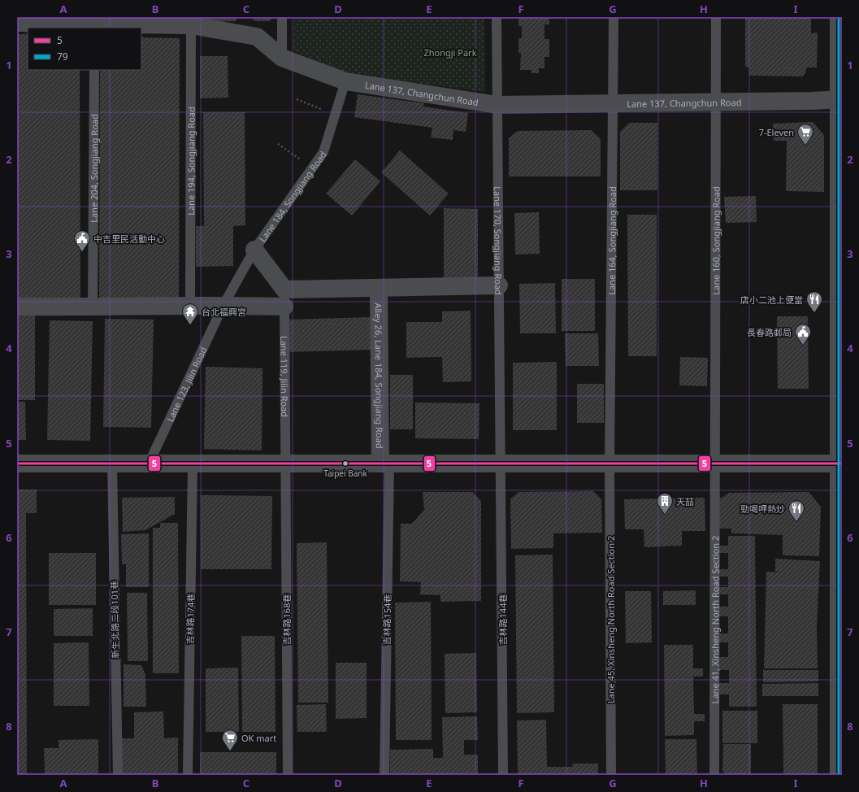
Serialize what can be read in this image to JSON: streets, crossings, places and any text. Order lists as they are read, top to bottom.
{
  "streets": {
    "street": ["Lane 137, Changchun Road", "Alley 26, Lane 184, Songjiang Road"],
    "lane": [
      "Lane 194, Songjiang Road",
      "Lane 204, Songjiang Road",
      "Lane 184, Songjiang Road",
      "Lane 170, Songjiang Road",
      "Lane 164, Songjiang Road",
      "Lane 160, Songjiang Road",
      "Lane 119, Jilin Road",
      "Lane 123, Jilin Road",
      "吉林路174巷",
      "新生北路二段101巷",
      "吉林路168巷",
      "吉林路154巷",
      "吉林路144巷",
      "Lane 45, Xinsheng North Road Section 2",
      "Lane 41, Xinsheng North Road Section 2"
    ]
  },
  "crossings": [
    ["Lane 137, Changchun Road", "Lane 194, Songjiang Road"],
    ["Lane 137, Changchun Road", "Lane 184, Songjiang Road"],
    ["Lane 137, Changchun Road", "Lane 170, Songjiang Road"],
    ["Lane 137, Changchun Road", "Lane 164, Songjiang Road"],
    ["Lane 137, Changchun Road", "Lane 160, Songjiang Road"],
    ["Lane 184, Songjiang Road", "Lane 123, Jilin Road"],
    ["Lane 170, Songjiang Road", "吉林路144巷"],
    ["Lane 164, Songjiang Road", "Lane 45, Xinsheng North Road Section 2"],
    ["Lane 160, Songjiang Road", "Lane 41, Xinsheng North Road Section 2"],
    ["Alley 26, Lane 184, Songjiang Road", "吉林路154巷"],
    ["Lane 119, Jilin Road", "吉林路168巷"]
  ],
  "parks": ["Zhongji Park"],
  "places": {
    "supermarket": ["7-Eleven", "OK mart"],
    "public building": ["中吉里民活動中心", "長春路郵局"],
    "restaurant": ["店小二池上便當", "勁喝呷熱炒"],
    "temple": ["台北福興宮"],
    "other": ["Taipei Bank"],
    "building": ["天喆"]
  },
  "lines": ["transit line 79", "transit line 5"],
  "legend": ["5", "79"],
  "grid": {
    "columns": [
      "A",
      "B",
      "C",
      "D",
      "E",
      "F",
      "G",
      "H",
      "I"
    ],
    "rows": [
      "1",
      "2",
      "3",
      "4",
      "5",
      "6",
      "7",
      "8"
    ]
  }
}
